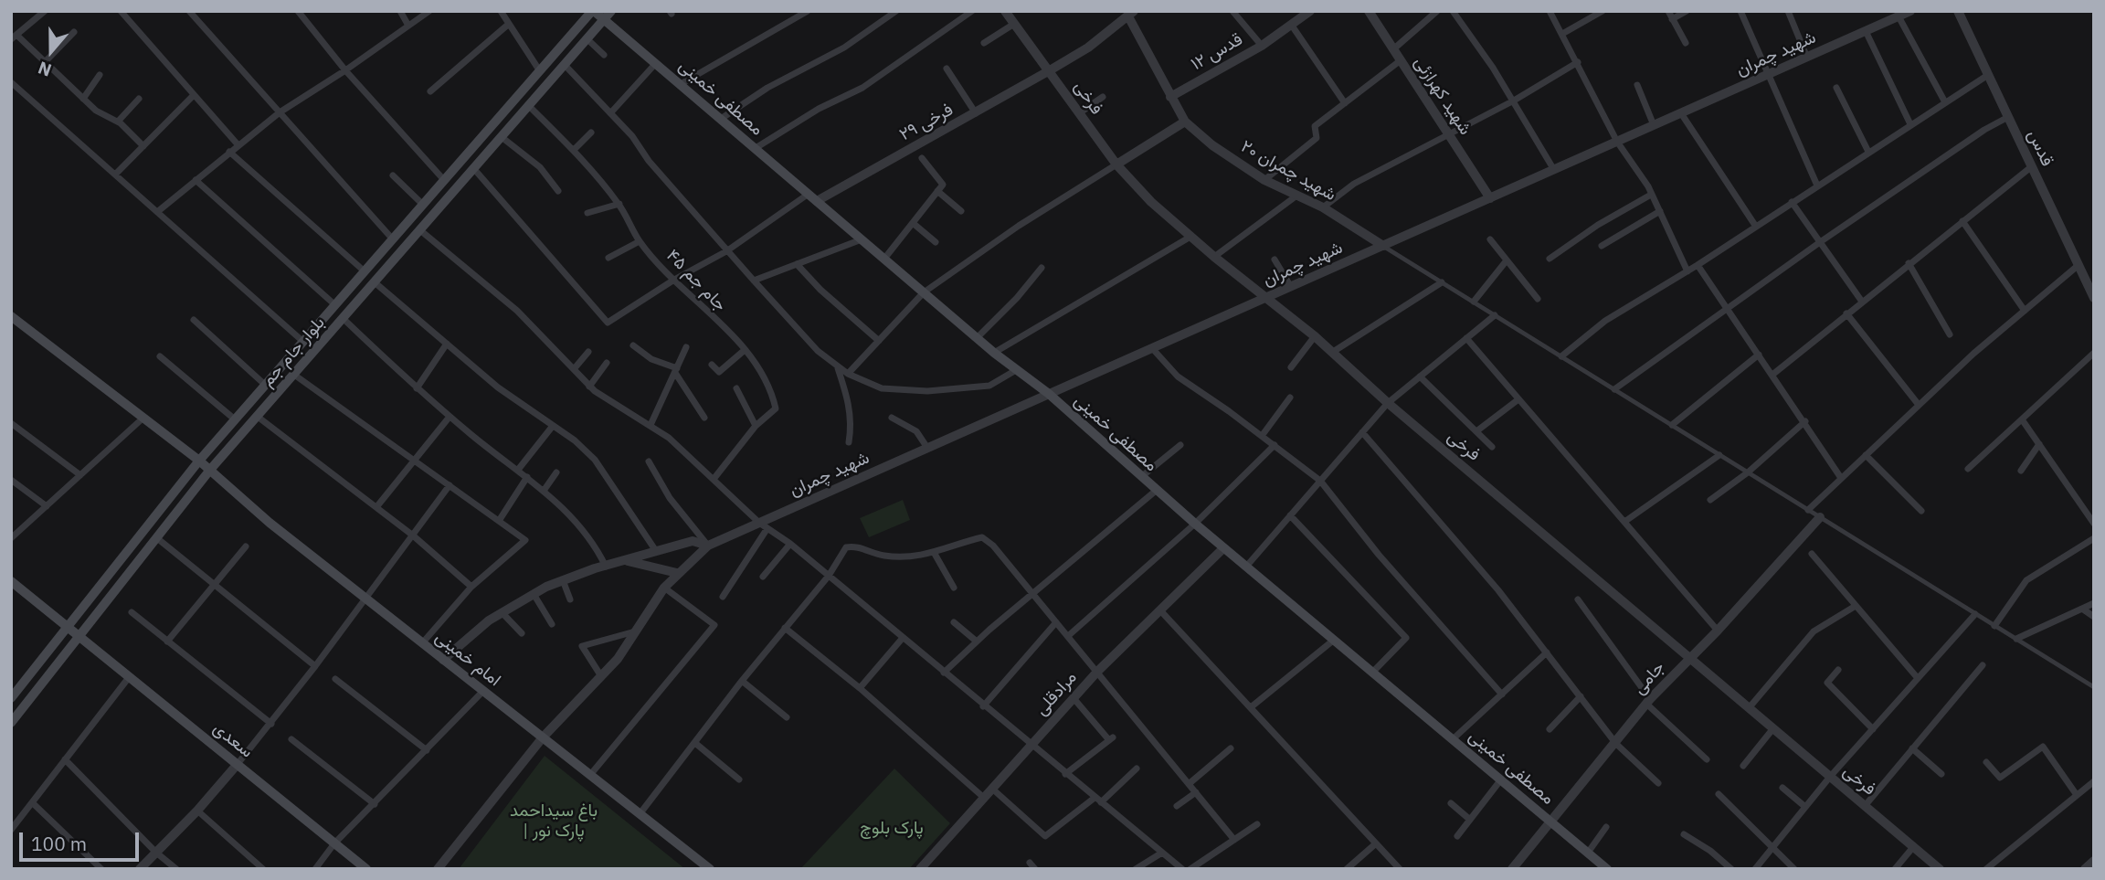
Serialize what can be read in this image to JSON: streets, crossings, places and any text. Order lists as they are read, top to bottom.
{
  "streets": {
    "main road": [
      "مصطفی خمینی",
      "بلوار جام جم",
      "امام خمینی",
      "سعدی"
    ],
    "street": [
      "قدس ۱۲",
      "شهید چمران",
      "شهید کهرازئی",
      "فرخی",
      "فرخی ۲۹",
      "قدس",
      "شهید چمران ۲۰",
      "جام جم ۴۵",
      "جامی",
      "مرادقلی"
    ]
  },
  "crossings": [
    ["قدس ۱۲", "شهید چمران ۲۰"],
    ["شهید چمران", "شهید کهرازئی"],
    ["شهید چمران", "مصطفی خمینی"],
    ["شهید چمران", "فرخی"],
    ["شهید چمران", "شهید چمران ۲۰"],
    ["شهید چمران", "امام خمینی"],
    ["مصطفی خمینی", "فرخی ۲۹"],
    ["مصطفی خمینی", "بلوار جام جم"],
    ["مصطفی خمینی", "جامی"],
    ["مصطفی خمینی", "مرادقلی"],
    ["فرخی", "فرخی ۲۹"],
    ["فرخی", "جامی"],
    ["فرخی ۲۹", "شهید چمران ۲۰"],
    ["جام جم ۴۵", "بلوار جام جم"],
    ["بلوار جام جم", "امام خمینی"],
    ["بلوار جام جم", "سعدی"]
  ],
  "parks": ["باغ سیداحمد | پارک نور", "پارک بلوچ"],
  "scale_bar": "100 m",
  "north": "bottom"
}
